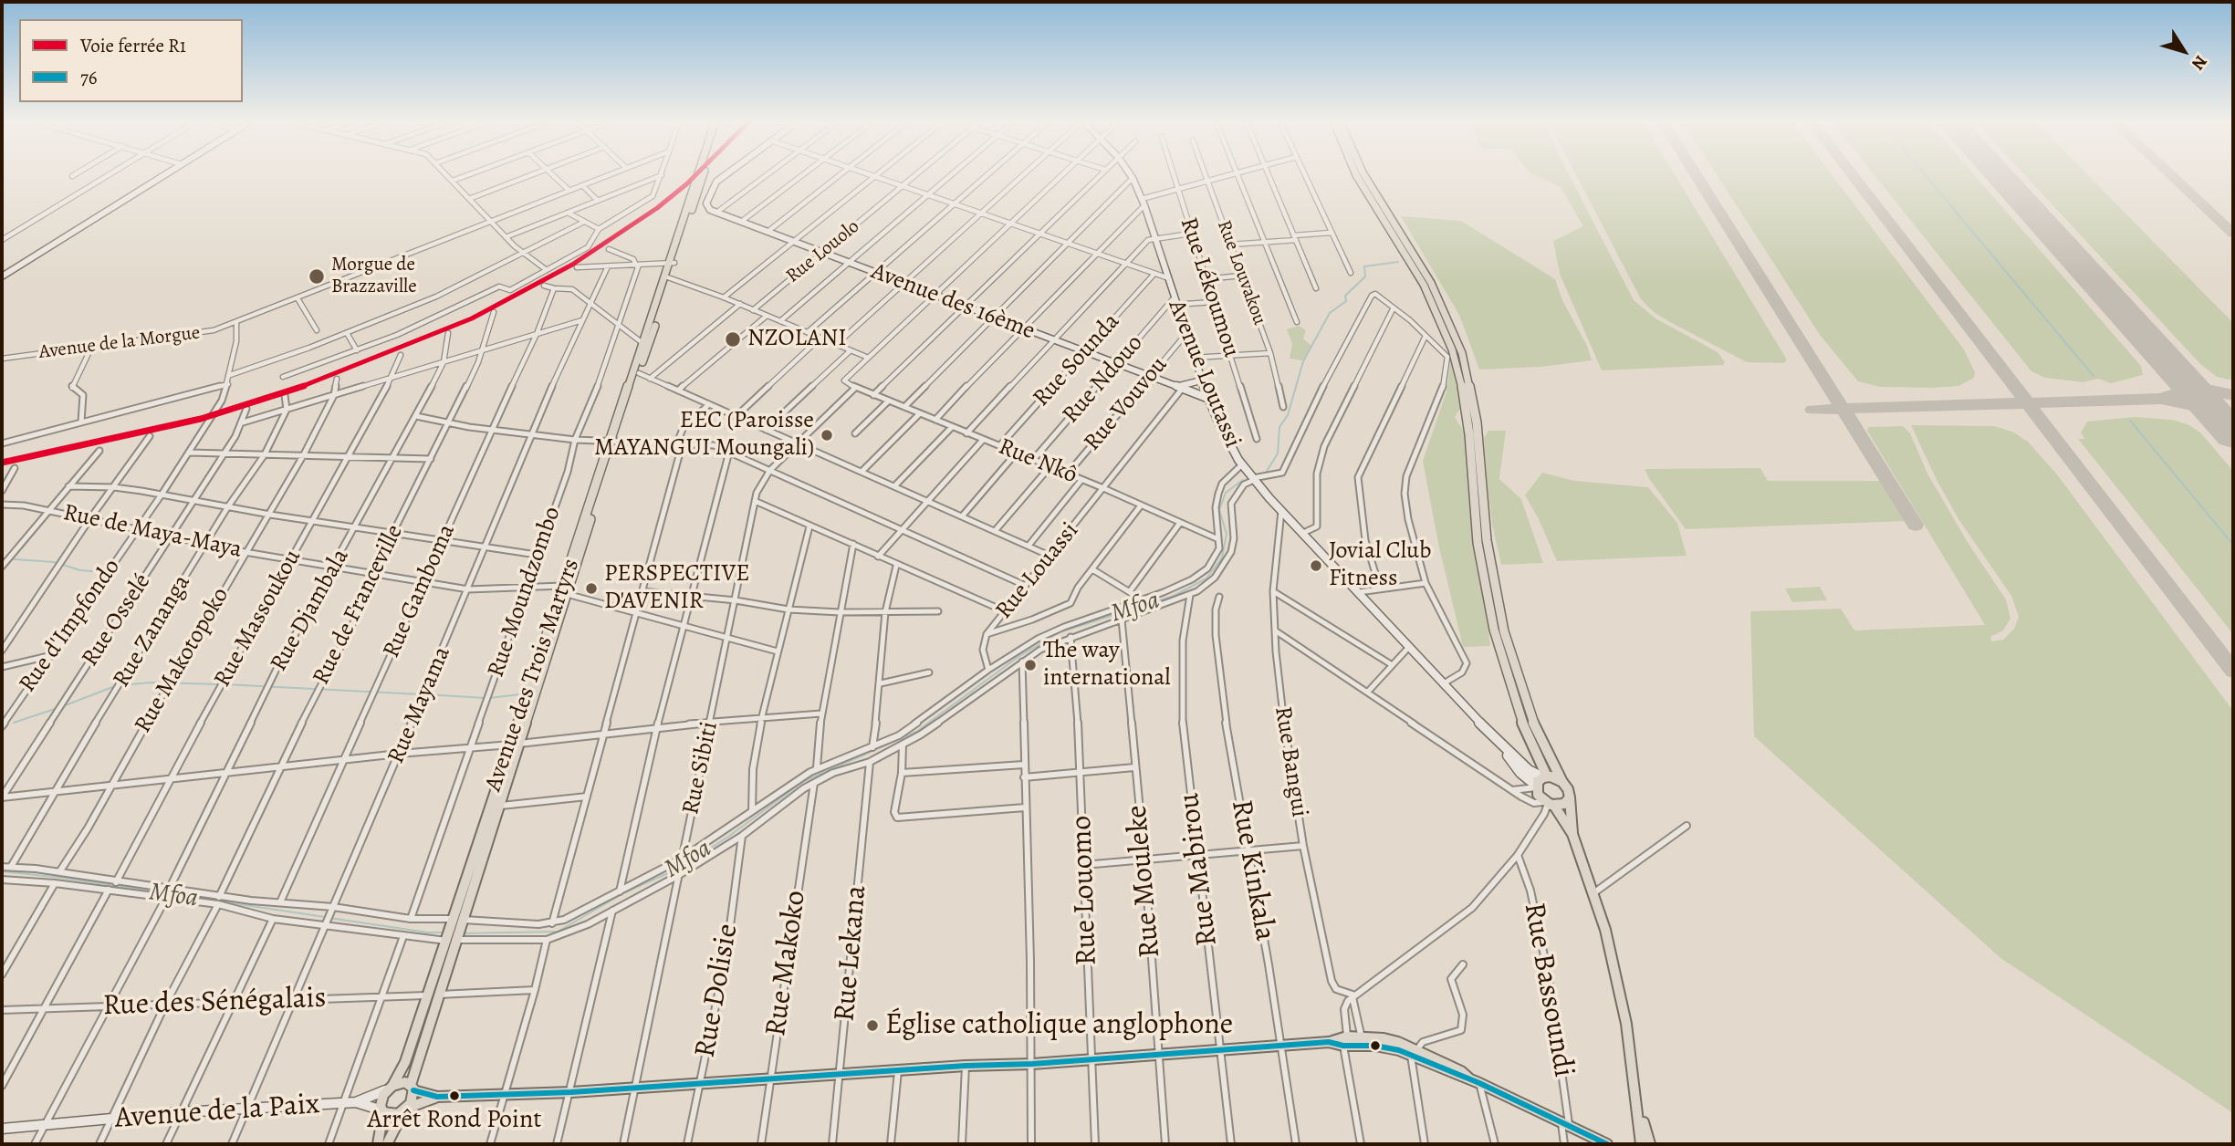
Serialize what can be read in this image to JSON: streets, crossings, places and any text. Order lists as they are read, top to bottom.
{
  "streets": {
    "main road": [
      "Avenue des 16ème",
      "Avenue Loutassi",
      "Avenue des Trois Martyrs",
      "Avenue de la Paix"
    ],
    "street": [
      "Rue Louolo",
      "Rue Louvakou",
      "Rue Lékoumou",
      "Avenue de la Morgue",
      "Rue Sounda",
      "Rue Ndouo",
      "Rue Vouvou",
      "Rue Nkô",
      "Rue de Maya-Maya",
      "Rue Louassi",
      "Rue Gamboma",
      "Rue Moundzombo",
      "Rue de Franceville",
      "Rue Djambala",
      "Rue Massoukou",
      "Rue Osselé",
      "Rue d'Impfondo",
      "Rue Zananga",
      "Rue Makotopoko",
      "Rue Mayama",
      "Rue Bangui",
      "Rue Sibiti",
      "Rue Mabirou",
      "Rue Kinkala",
      "Rue Mouleke",
      "Rue Louomo",
      "Rue Lekana",
      "Rue Makoko",
      "Rue Bassoundi",
      "Rue Dolisie",
      "Rue des Sénégalais"
    ]
  },
  "crossings": [
    ["Rue Louolo", "Avenue des 16ème"],
    ["Avenue des 16ème", "Rue Sounda"],
    ["Avenue des 16ème", "Avenue Loutassi"],
    ["Avenue des 16ème", "Rue Ndouo"],
    ["Avenue des 16ème", "Rue Vouvou"],
    ["Avenue des 16ème", "Rue Louassi"],
    ["Avenue de la Morgue", "Rue d'Impfondo"],
    ["Rue Sounda", "Rue Nkô"],
    ["Avenue Loutassi", "Rue Ndouo"],
    ["Avenue Loutassi", "Rue Vouvou"],
    ["Avenue Loutassi", "Rue Bangui"],
    ["Rue Ndouo", "Rue Nkô"],
    ["Rue Vouvou", "Rue Nkô"],
    ["Rue Nkô", "Rue Louassi"],
    ["Rue de Maya-Maya", "Rue Gamboma"],
    ["Rue de Maya-Maya", "Rue Moundzombo"],
    ["Rue de Maya-Maya", "Rue de Franceville"],
    ["Rue de Maya-Maya", "Rue Djambala"],
    ["Rue de Maya-Maya", "Rue Massoukou"],
    ["Rue de Maya-Maya", "Rue Osselé"],
    ["Rue de Maya-Maya", "Rue d'Impfondo"],
    ["Rue de Maya-Maya", "Rue Zananga"],
    ["Rue de Maya-Maya", "Rue Makotopoko"],
    ["Rue de Maya-Maya", "Avenue des Trois Martyrs"],
    ["Rue de Maya-Maya", "Rue Mayama"],
    ["Rue de Maya-Maya", "Rue Sibiti"],
    ["Rue de Franceville", "Rue des Sénégalais"],
    ["Rue de Franceville", "Avenue de la Paix"],
    ["Avenue des Trois Martyrs", "Rue des Sénégalais"],
    ["Avenue des Trois Martyrs", "Avenue de la Paix"],
    ["Rue Mayama", "Rue des Sénégalais"],
    ["Rue Mayama", "Avenue de la Paix"]
  ],
  "water": ["Mfoa"],
  "places": [
    "Morgue de Brazzaville",
    "NZOLANI",
    "EEC (Paroisse MAYANGUI Moungali)",
    "Jovial Club Fitness",
    "PERSPECTIVE D'AVENIR",
    "The way international",
    "Église catholique anglophone",
    "Arrêt Rond Point"
  ],
  "lines": ["rail line R1", "transit line 76"],
  "legend": ["Voie ferrée R1", "76"],
  "north": "bottom right"
}
